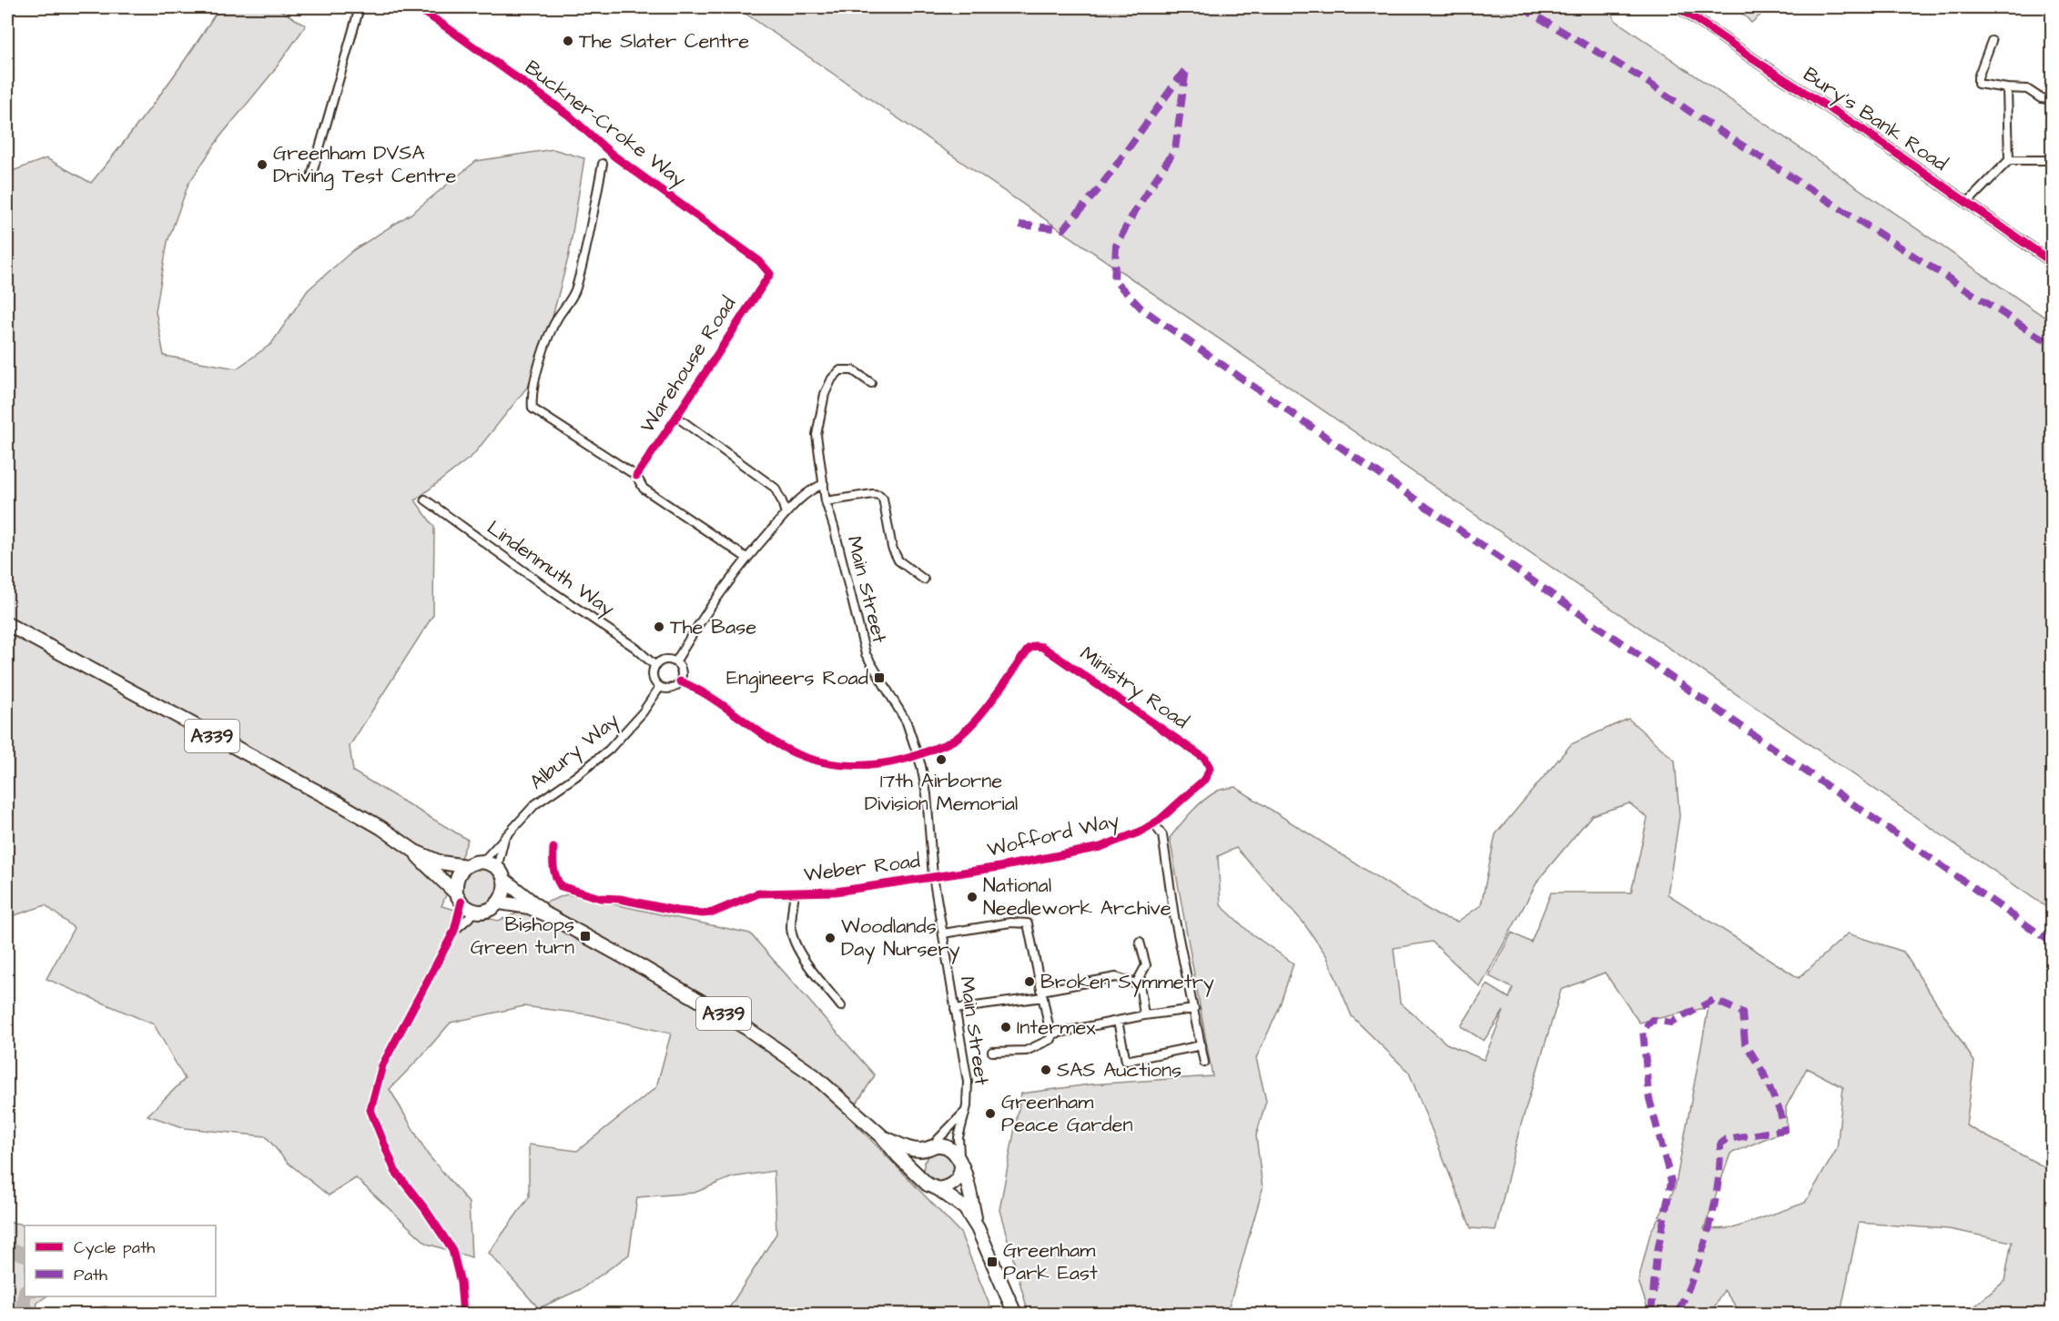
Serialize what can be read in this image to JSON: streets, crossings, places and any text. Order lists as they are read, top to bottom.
{
  "streets": {
    "highway": ["A339"],
    "street": [
      "Bury's Bank Road",
      "Buckner-Croke Way",
      "Warehouse Road",
      "Lindenmuth Way",
      "Main Street",
      "Ministry Road",
      "Albury Way",
      "Wofford Way",
      "Weber Road"
    ]
  },
  "crossings": [
    ["Buckner-Croke Way", "Warehouse Road"],
    ["Lindenmuth Way", "Albury Way"],
    ["Main Street", "Ministry Road"],
    ["Main Street", "A339"],
    ["Main Street", "Wofford Way"],
    ["Main Street", "Weber Road"],
    ["Ministry Road", "Wofford Way"],
    ["A339", "Albury Way"],
    ["Wofford Way", "Weber Road"]
  ],
  "places": {
    "other": [
      "The Slater Centre",
      "Greenham DVSA Driving Test Centre",
      "The Base",
      "17th Airborne Division Memorial",
      "National Needlework Archive",
      "Woodlands Day Nursery",
      "Broken Symmetry",
      "Intermex",
      "SAS Auctions",
      "Greenham Peace Garden"
    ],
    "transit": ["Engineers Road", "Bishops Green turn", "Greenham Park East"]
  },
  "legend": ["Cycle path", "Path"]
}
